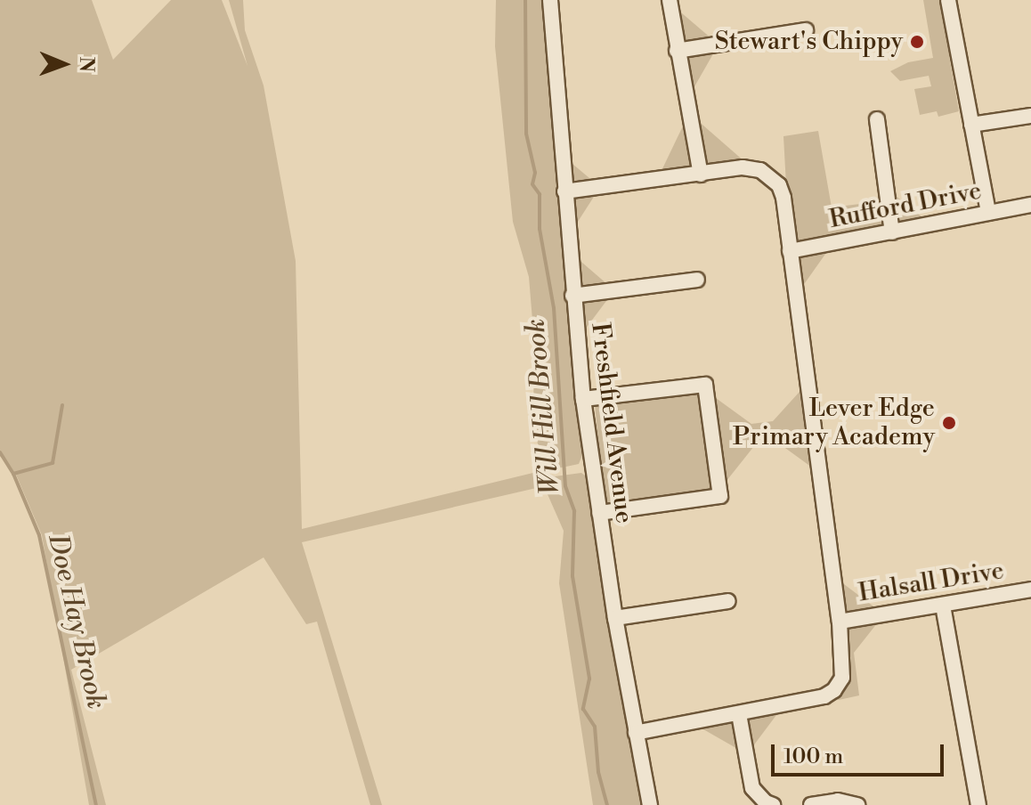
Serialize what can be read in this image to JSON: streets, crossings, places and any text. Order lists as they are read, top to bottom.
{
  "streets": {
    "street": ["Rufford Drive", "Freshfield Avenue", "Halsall Drive"]
  },
  "water": ["Will Hill Brook", "Doe Hay Brook"],
  "places": ["Stewart's Chippy", "Lever Edge Primary Academy"],
  "scale_bar": "100 m",
  "north": "right"
}
